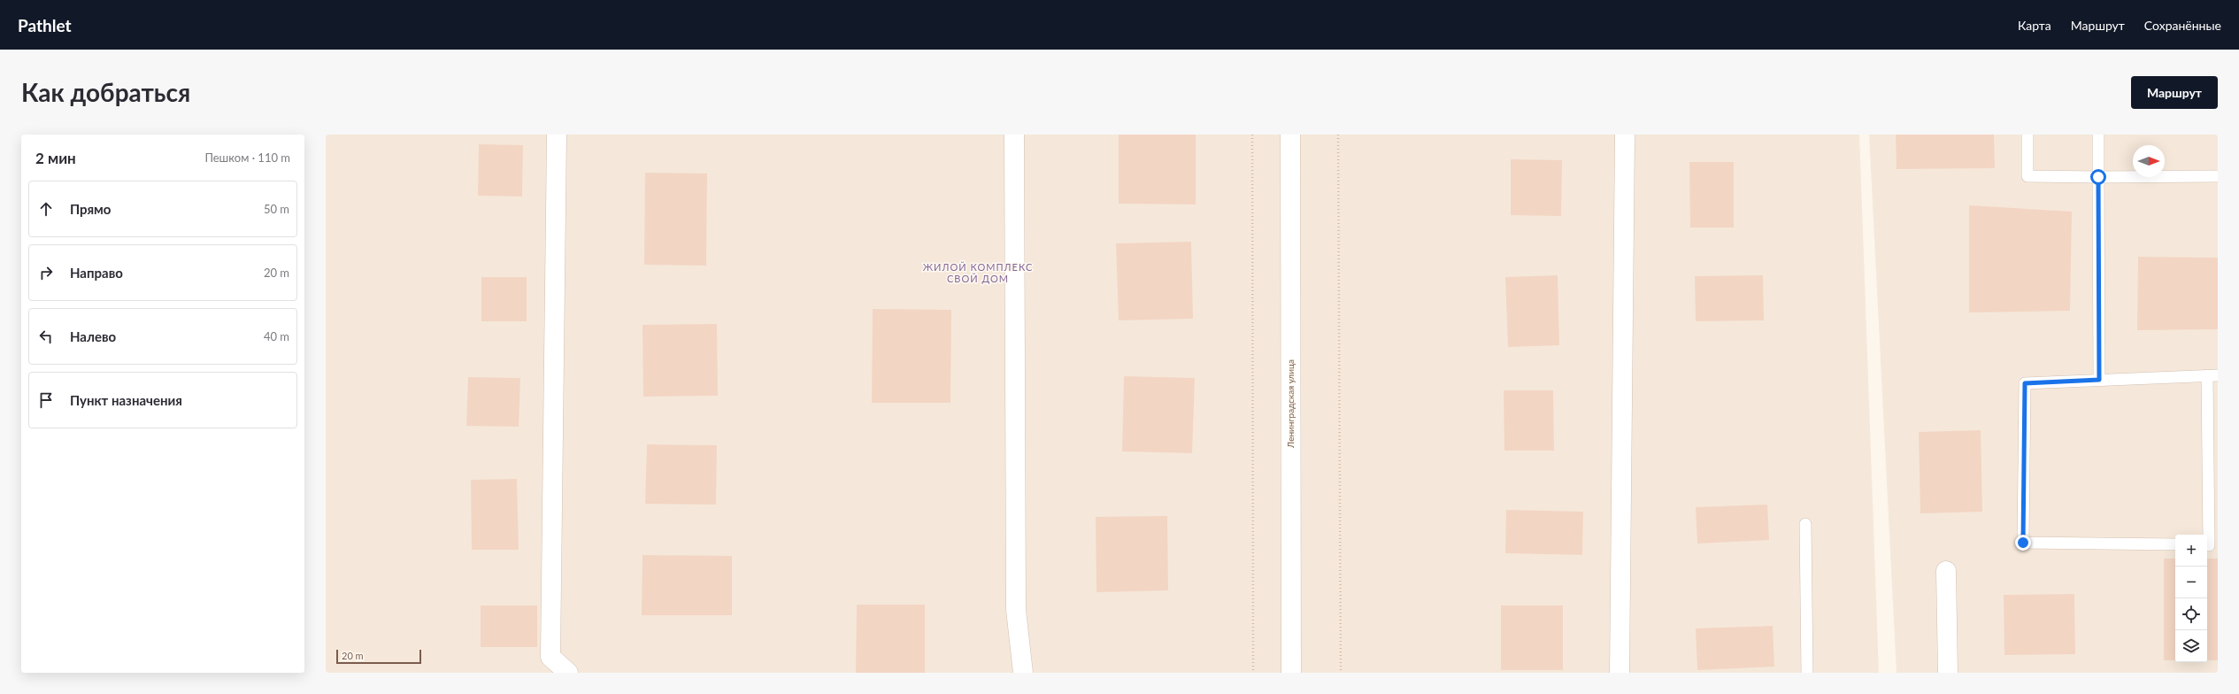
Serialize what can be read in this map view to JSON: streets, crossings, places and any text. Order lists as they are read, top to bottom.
{
  "streets": {
    "street": ["Ленинградская улица"]
  },
  "districts": ["ЖИЛОЙ КОМПЛЕКС СВОЙ ДОМ"],
  "scale_bar": "20 m",
  "north": "right",
  "page": {
    "header": "Pathlet",
    "nav": ["Карта", "Маршрут", "Сохранённые"],
    "buttons": "Маршрут",
    "title": "Как добраться",
    "heading": ["2 мин", "Пешком · 110 m"],
    "list": [
      ["Прямо", "50 m"],
      ["Направо", "20 m"],
      ["Налево", "40 m"],
      "Пункт назначения"
    ],
    "map_buttons": ["+", "−"],
    "scale": "20 m"
  }
}
